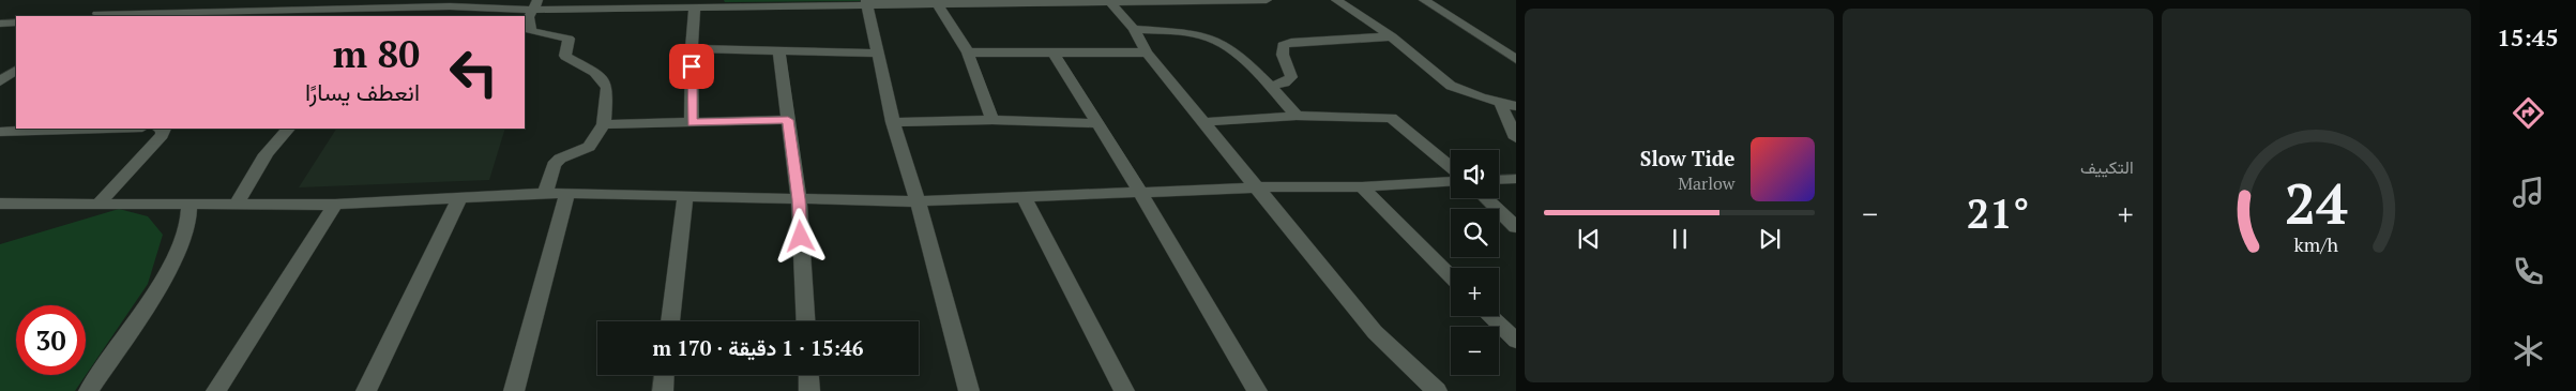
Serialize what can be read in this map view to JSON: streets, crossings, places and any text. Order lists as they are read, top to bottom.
{
  "page": {
    "tabs": "15:45",
    "tile": "التكييف",
    "turn": ["80 m", "انعطف يسارًا"],
    "song": ["Slow Tide", "Marlow"],
    "map_buttons": ["+", "−"],
    "heat": ["−", "21°", "+"],
    "limit": "30",
    "trip": "15:46 · 1 دقيقة · 170 m",
    "gauge": ["24", "km/h"]
  }
}
